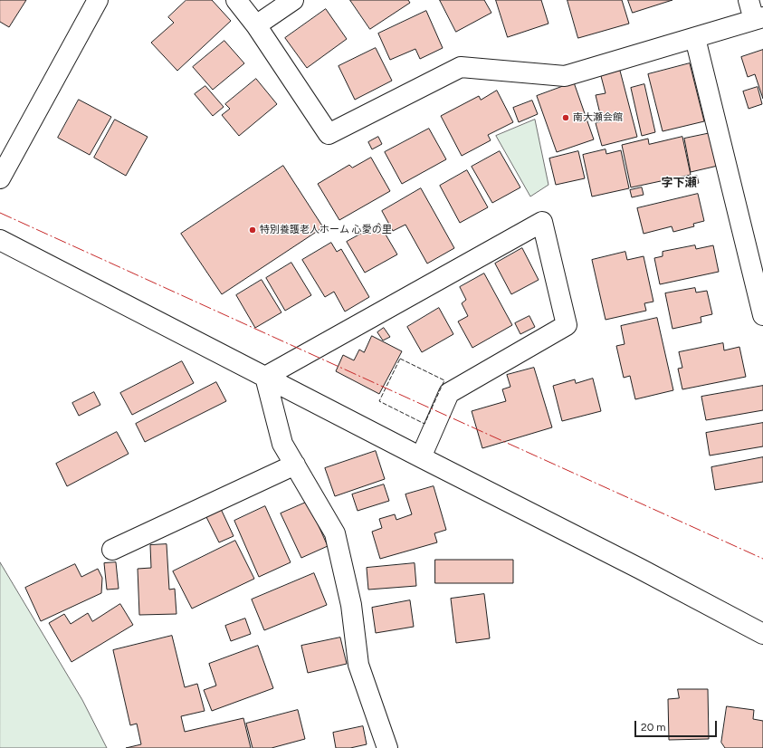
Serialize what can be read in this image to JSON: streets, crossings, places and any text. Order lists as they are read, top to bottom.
{
  "districts": ["字下瀬"],
  "places": ["南大瀬会館", "特別養護老人ホーム 心愛の里"],
  "scale_bar": "20 m"
}
